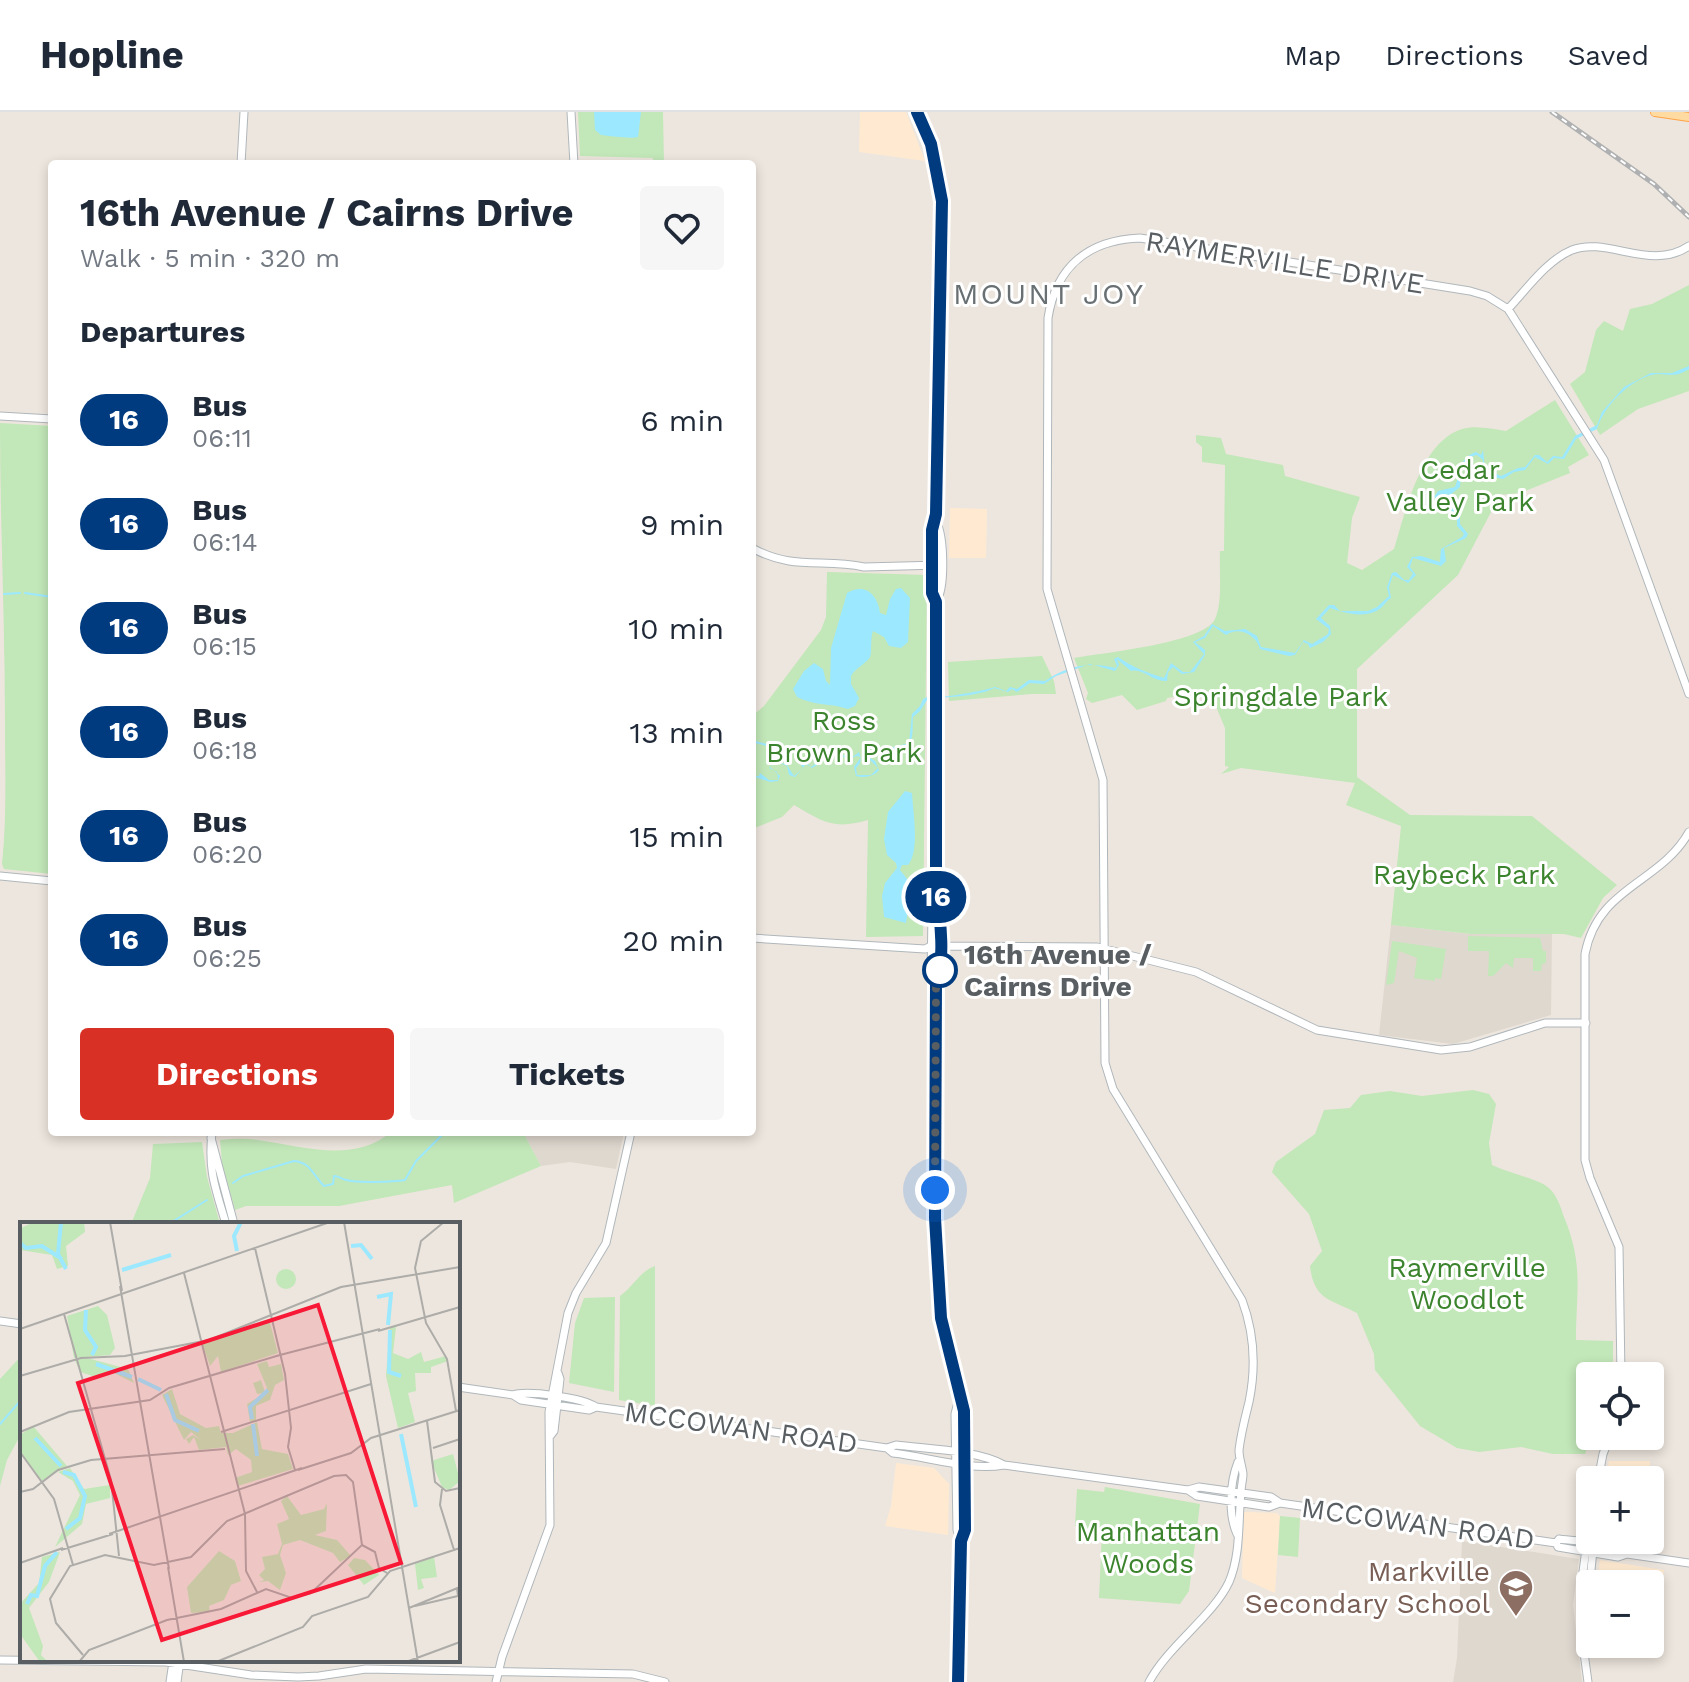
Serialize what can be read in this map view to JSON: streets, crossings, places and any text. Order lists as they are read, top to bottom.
{
  "streets": {
    "street": ["RAYMERVILLE DRIVE", "MCCOWAN ROAD"]
  },
  "crossings": [
    ["RAYMERVILLE DRIVE", "MCCOWAN ROAD"]
  ],
  "districts": ["MOUNT JOY"],
  "parks": [
    "Cedar Valley Park",
    "Springdale Park",
    "Ross Brown Park",
    "Raybeck Park",
    "Raymerville Woodlot",
    "Manhattan Woods"
  ],
  "places": {
    "other": ["16th Avenue / Cairns Drive"],
    "school or university": ["Markville Secondary School"]
  },
  "lines": ["bus line 16"],
  "page": {
    "header": "Hopline",
    "nav": ["Map", "Directions", "Saved"],
    "on_map": "16",
    "heading": [
      ["16th Avenue / Cairns Drive", "Walk · 5 min · 320 m"],
      "Departures"
    ],
    "list": [
      {
        "mark": "16",
        "name": "Bus",
        "note": "06:11",
        "value": "6 min"
      },
      {
        "mark": "16",
        "name": "Bus",
        "note": "06:14",
        "value": "9 min"
      },
      {
        "mark": "16",
        "name": "Bus",
        "note": "06:15",
        "value": "10 min"
      },
      {
        "mark": "16",
        "name": "Bus",
        "note": "06:18",
        "value": "13 min"
      },
      {
        "mark": "16",
        "name": "Bus",
        "note": "06:20",
        "value": "15 min"
      },
      {
        "mark": "16",
        "name": "Bus",
        "note": "06:25",
        "value": "20 min"
      }
    ],
    "buttons": ["Directions", "Tickets"],
    "map_buttons": ["+", "−"]
  }
}
